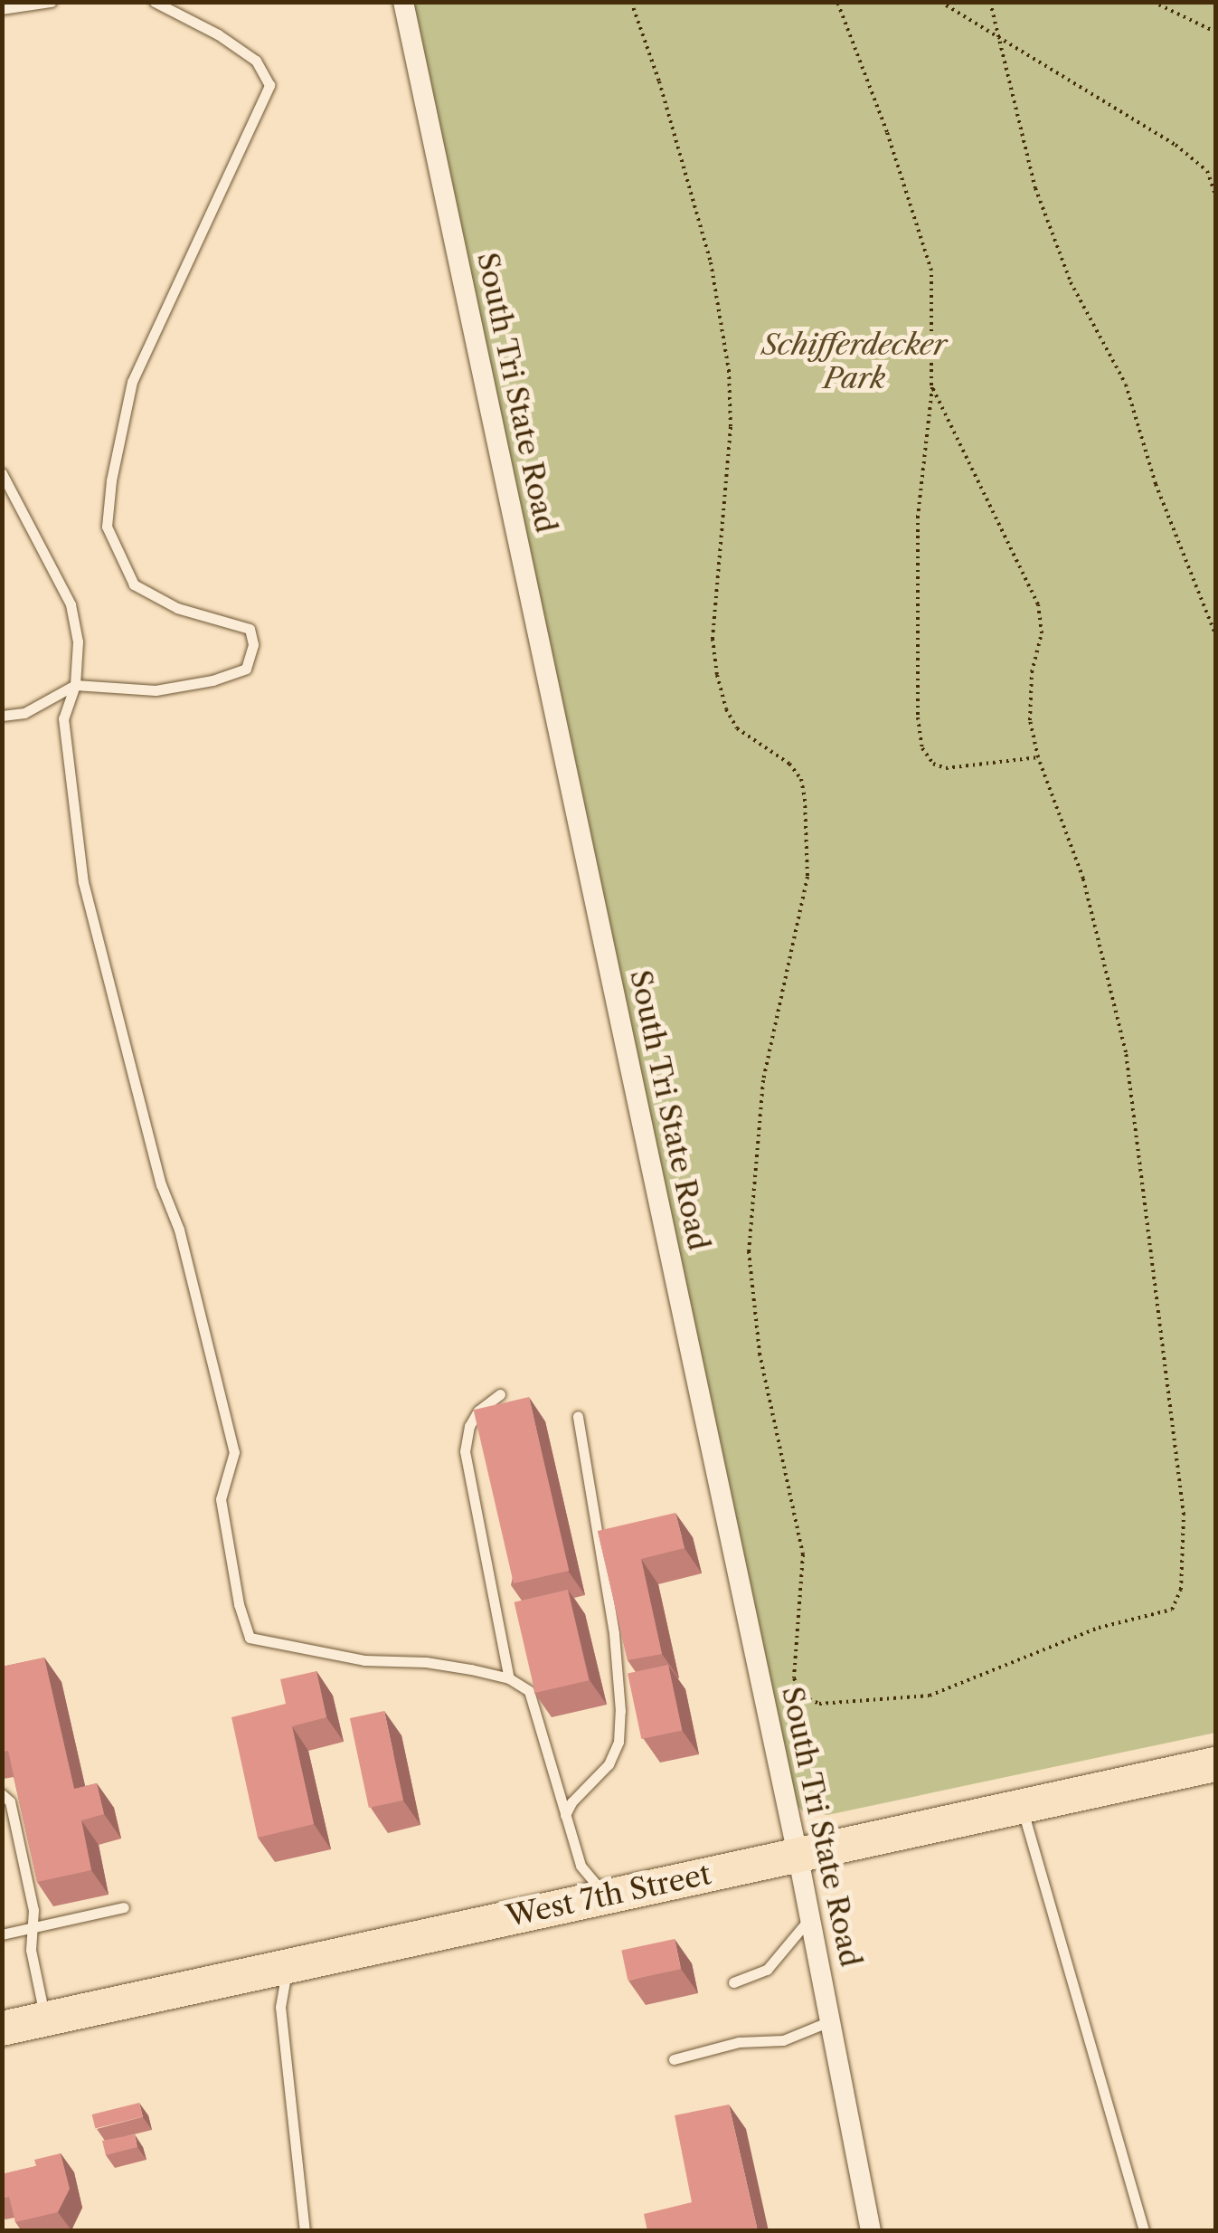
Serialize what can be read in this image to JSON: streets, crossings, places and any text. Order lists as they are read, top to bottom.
{
  "streets": {
    "main road": ["West 7th Street"],
    "street": ["South Tri State Road"]
  },
  "crossings": [
    ["South Tri State Road", "West 7th Street"]
  ],
  "parks": ["Schifferdecker Park"]
}
